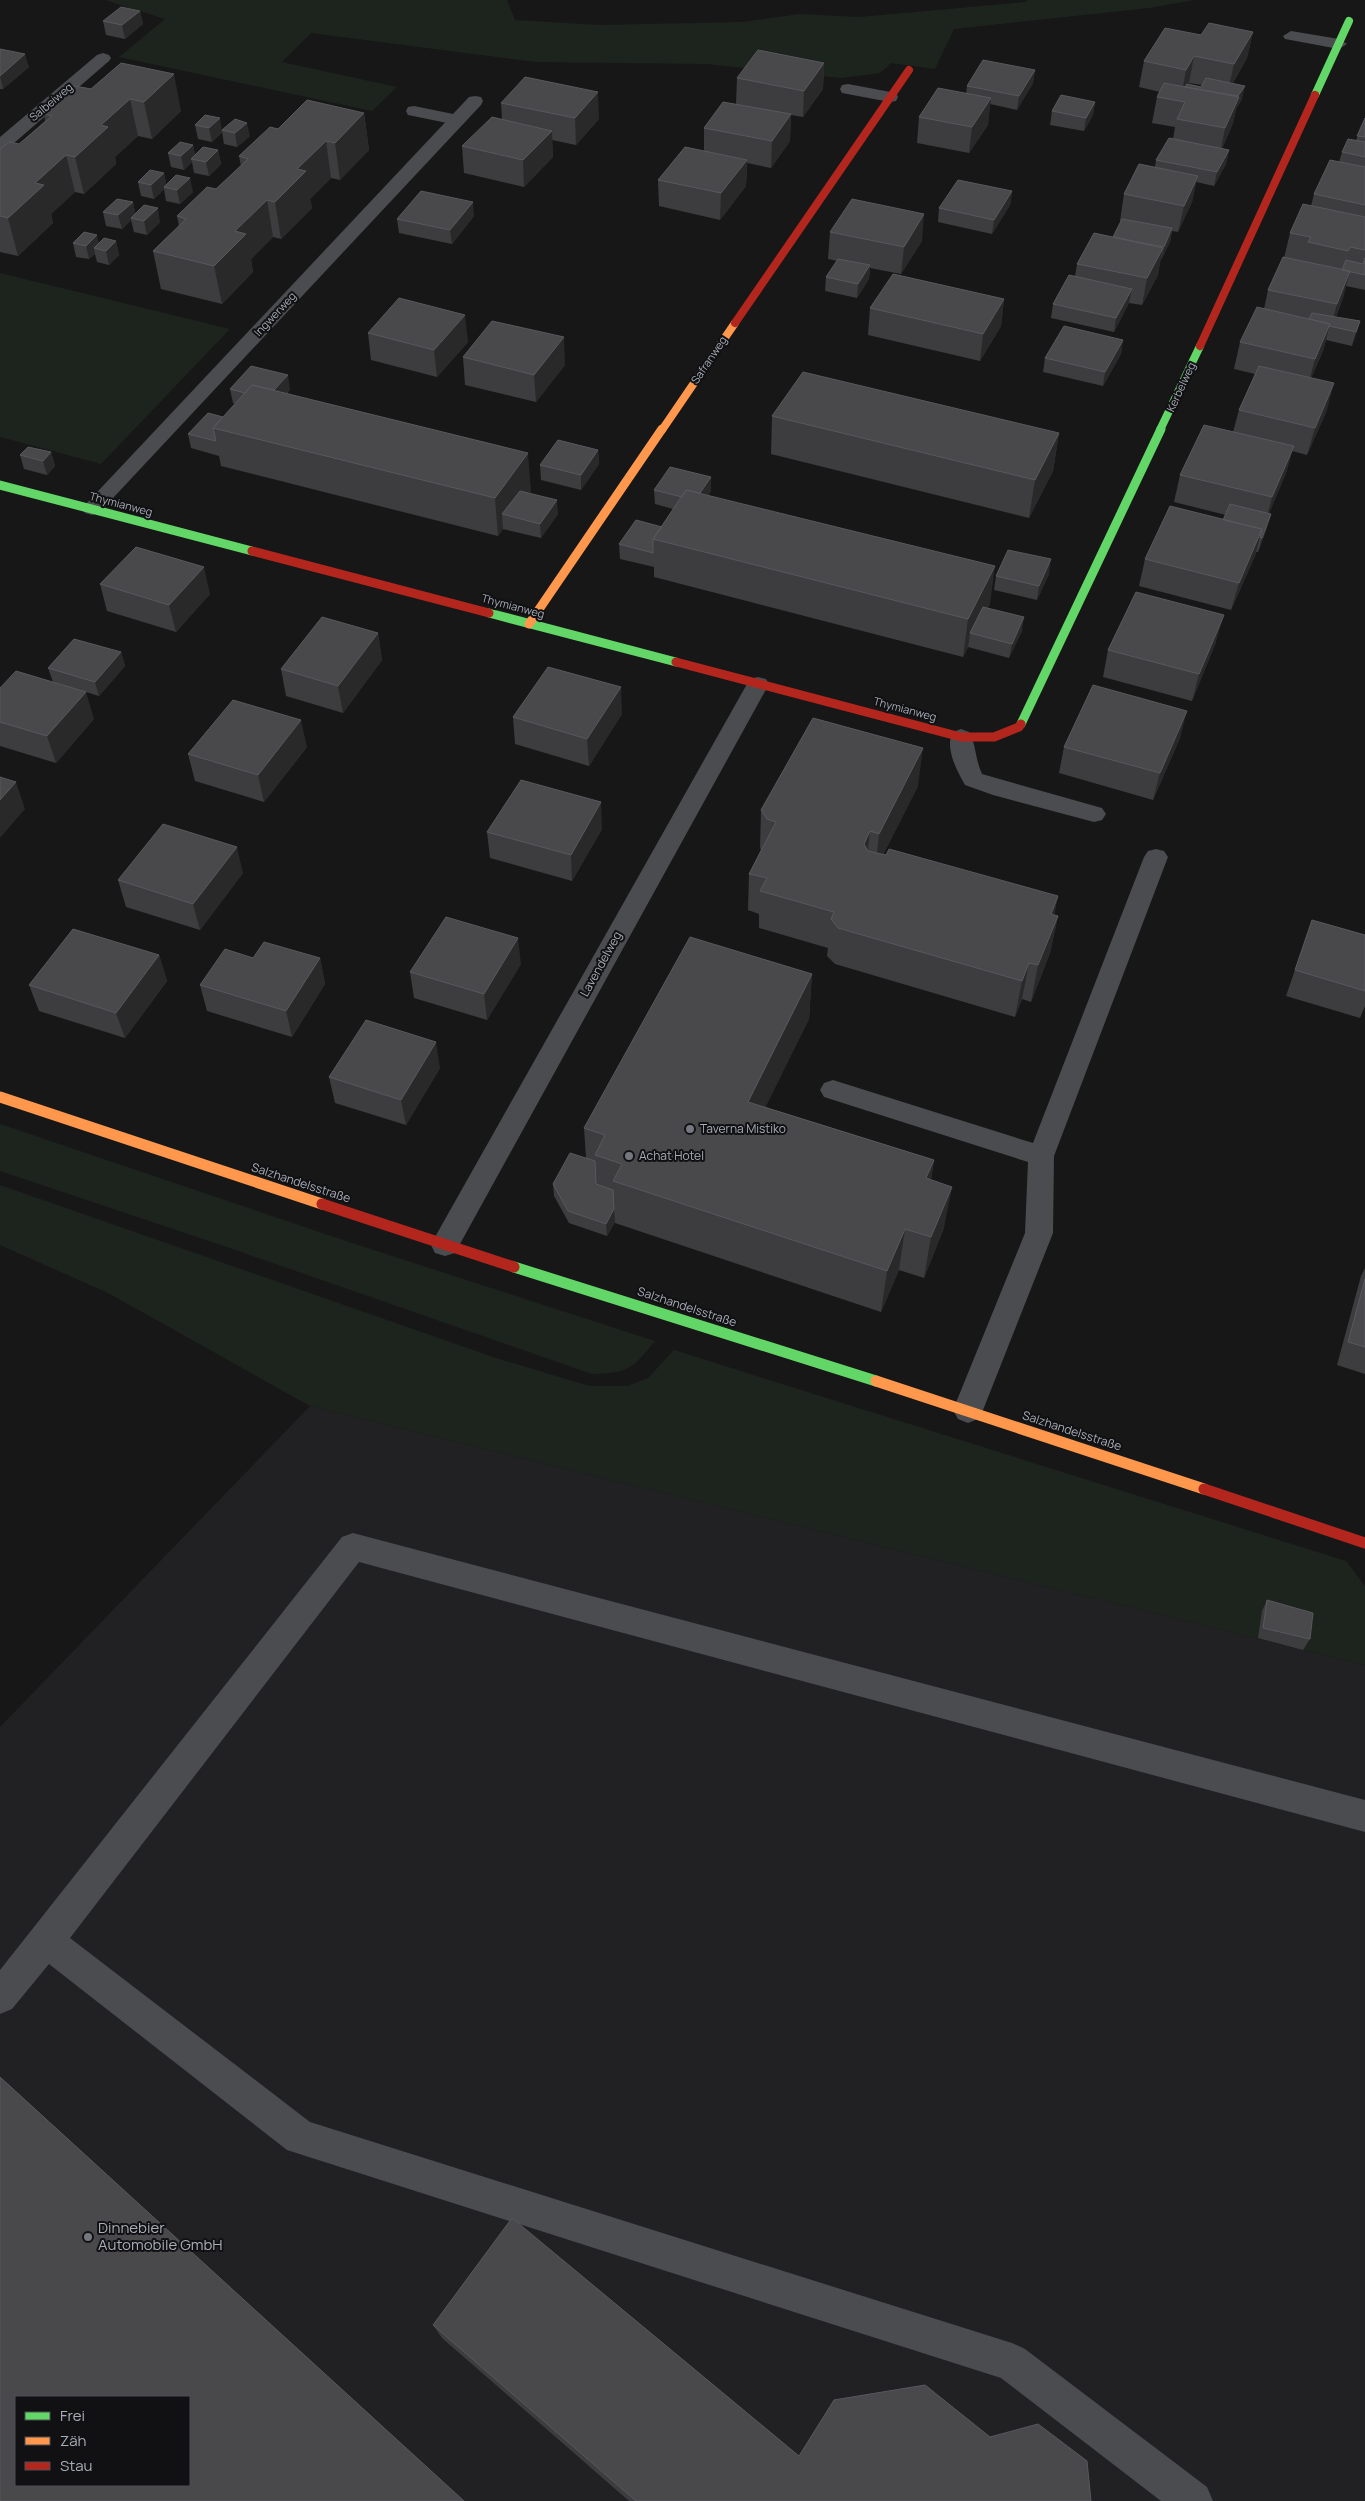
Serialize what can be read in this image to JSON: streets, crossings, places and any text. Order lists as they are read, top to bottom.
{
  "streets": {
    "street": [
      "Salbeiweg",
      "Ingwerweg",
      "Safranweg",
      "Kerbelweg",
      "Thymianweg",
      "Lavendelweg",
      "Salzhandelsstraße"
    ]
  },
  "crossings": [
    ["Ingwerweg", "Thymianweg"],
    ["Safranweg", "Thymianweg"],
    ["Kerbelweg", "Thymianweg"],
    ["Thymianweg", "Lavendelweg"],
    ["Lavendelweg", "Salzhandelsstraße"]
  ],
  "places": ["Taverna Mistiko", "Achat Hotel", "Dinnebier Automobile GmbH"],
  "legend": ["Frei", "Zäh", "Stau"]
}
